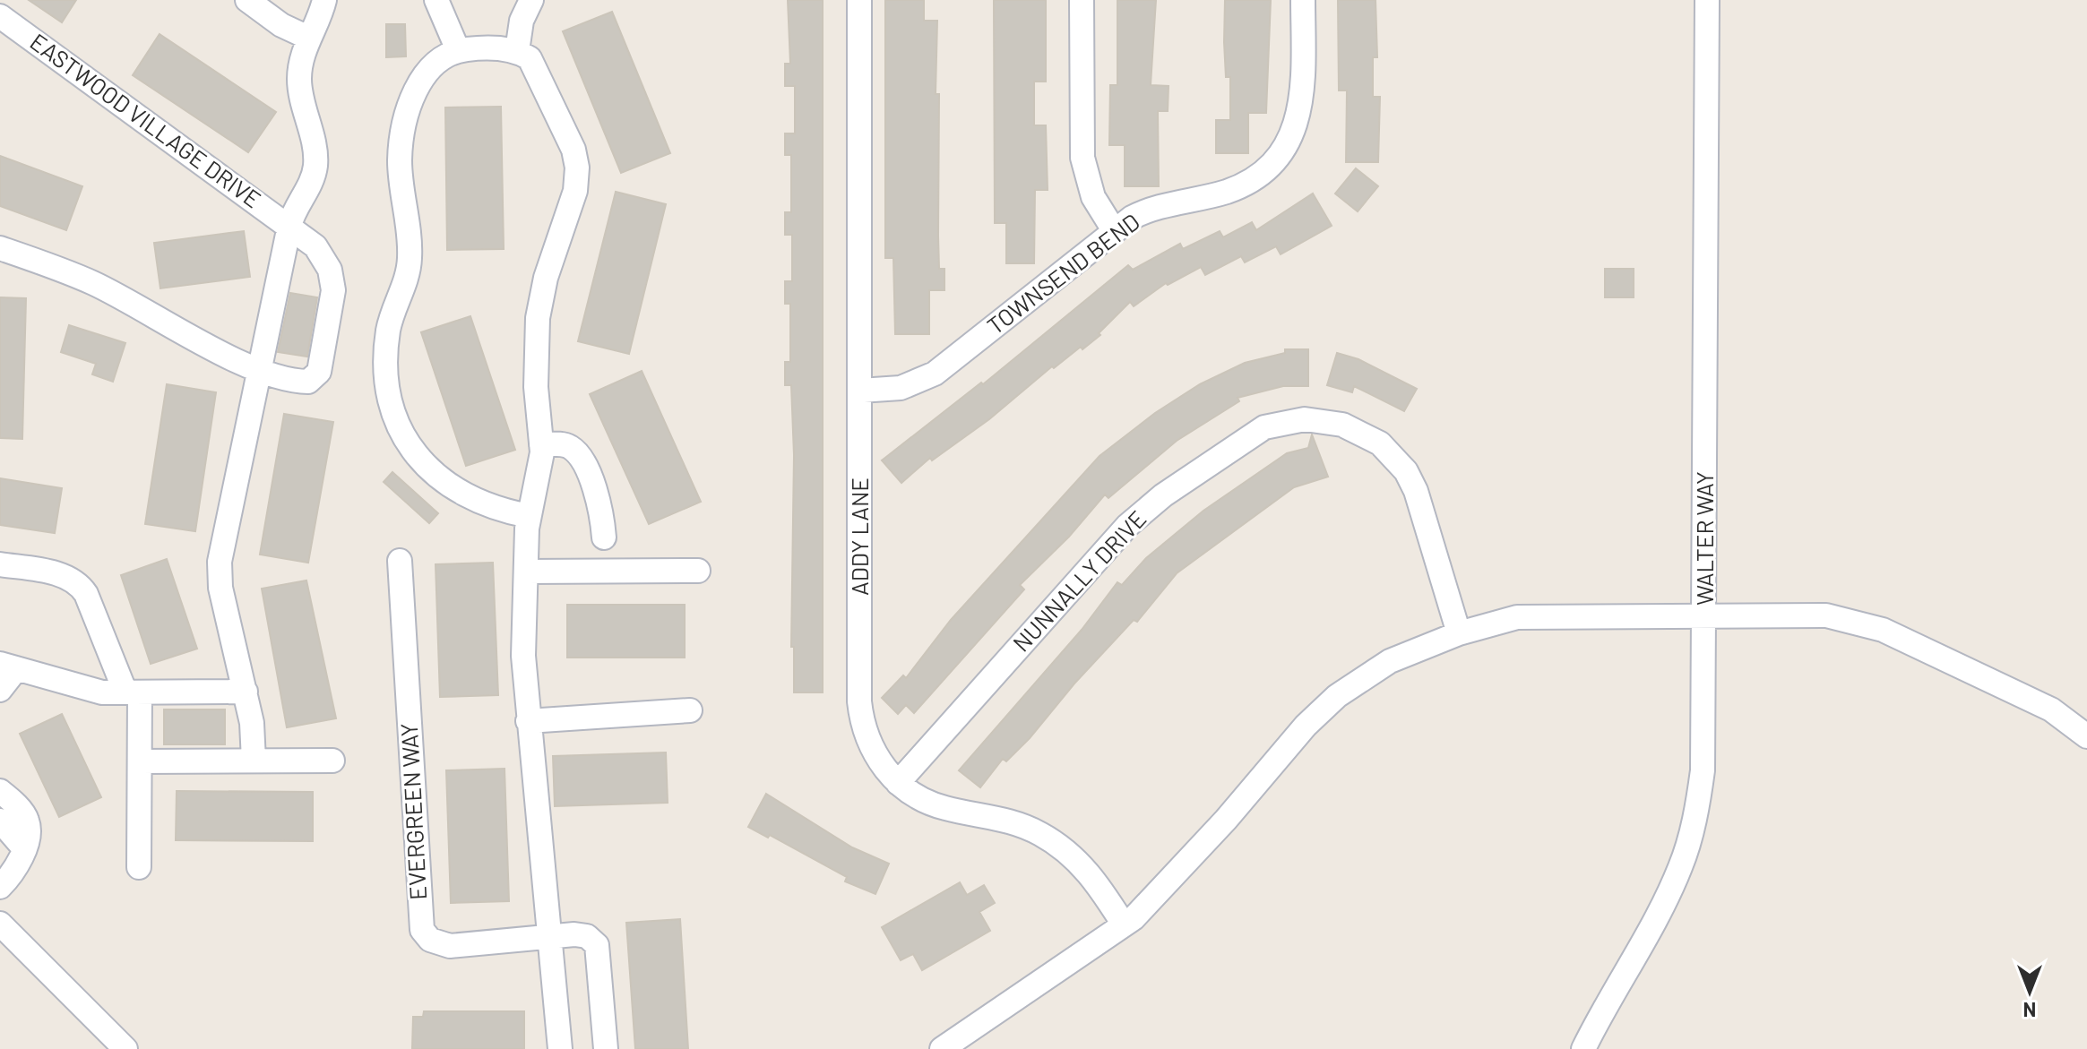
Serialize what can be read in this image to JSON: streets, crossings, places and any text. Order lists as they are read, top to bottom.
{
  "streets": {
    "street": [
      "EASTWOOD VILLAGE DRIVE",
      "TOWNSEND BEND",
      "ADDY LANE",
      "WALTER WAY",
      "NUNNALLY DRIVE",
      "EVERGREEN WAY"
    ]
  },
  "crossings": [
    ["TOWNSEND BEND", "ADDY LANE"],
    ["ADDY LANE", "NUNNALLY DRIVE"]
  ],
  "north": "bottom"
}
